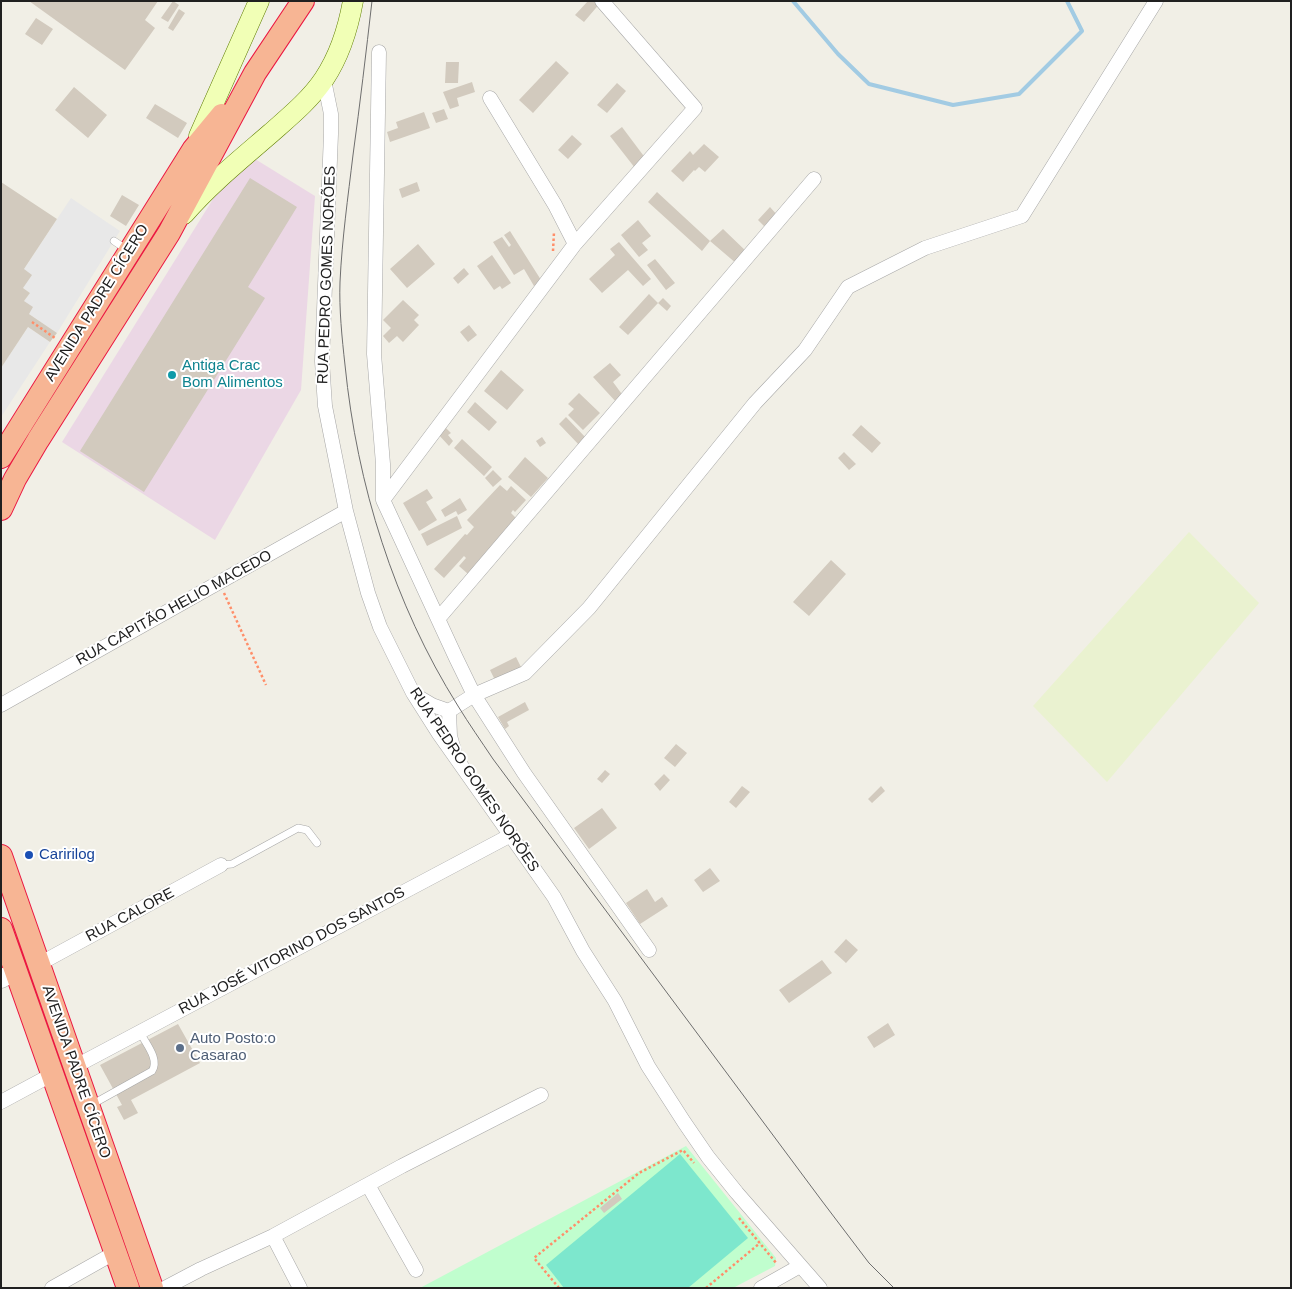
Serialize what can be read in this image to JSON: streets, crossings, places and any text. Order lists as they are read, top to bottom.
{
  "streets": {
    "highway": ["AVENIDA PADRE CÍCERO"],
    "street": [
      "RUA PEDRO GOMES NORÕES",
      "RUA CAPITÃO HELIO MACEDO",
      "RUA CALORE",
      "RUA JOSÉ VITORINO DOS SANTOS"
    ]
  },
  "crossings": [
    ["RUA PEDRO GOMES NORÕES", "AVENIDA PADRE CÍCERO"],
    ["RUA PEDRO GOMES NORÕES", "RUA CAPITÃO HELIO MACEDO"],
    ["RUA PEDRO GOMES NORÕES", "RUA JOSÉ VITORINO DOS SANTOS"],
    ["AVENIDA PADRE CÍCERO", "RUA CALORE"],
    ["AVENIDA PADRE CÍCERO", "RUA JOSÉ VITORINO DOS SANTOS"]
  ],
  "places": ["Antiga Crac Bom Alimentos", "Caririlog", "Auto Posto:o Casarao"]
}
